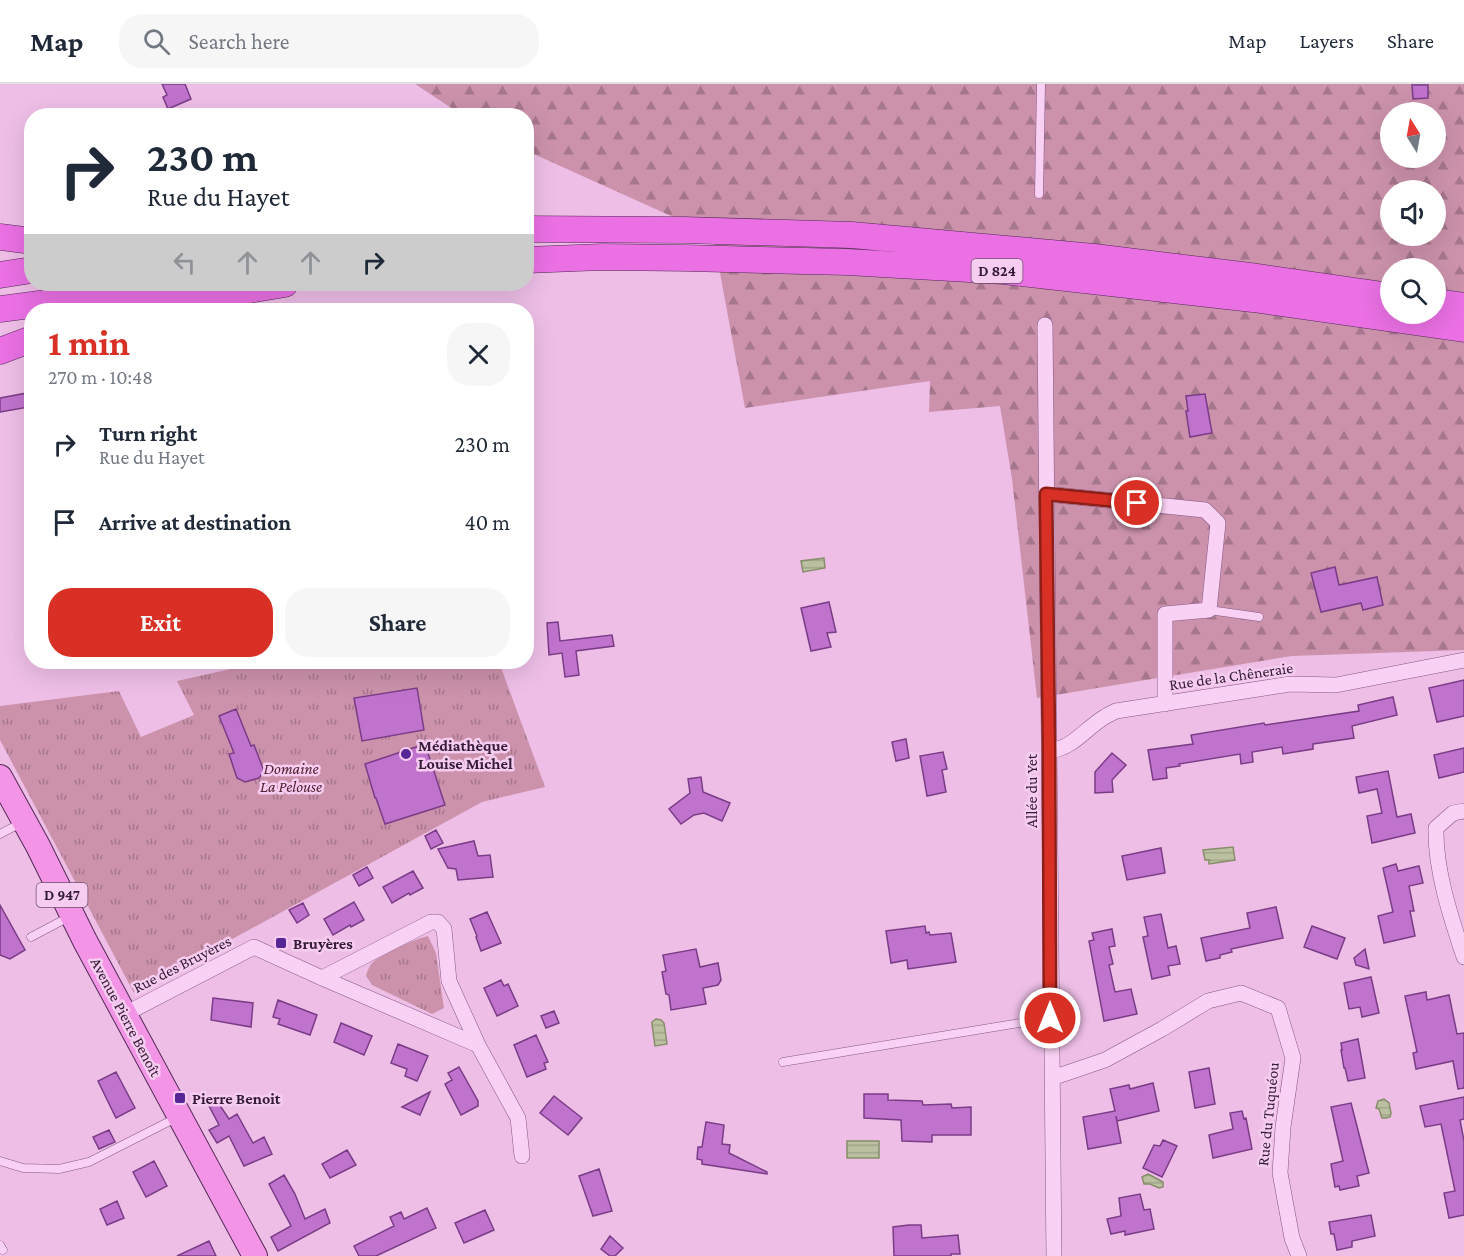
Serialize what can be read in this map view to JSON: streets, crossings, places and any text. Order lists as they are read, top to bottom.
{
  "streets": {
    "highway": ["D 824"],
    "main road": ["D 947", "Avenue Pierre Benoît"],
    "street": [
      "Rue de la Chêneraie",
      "Allée du Yet",
      "Rue des Bruyères",
      "Rue du Tuquéou"
    ]
  },
  "crossings": [
    ["Rue de la Chêneraie", "Allée du Yet"],
    ["Allée du Yet", "Rue du Tuquéou"],
    ["Rue des Bruyères", "Avenue Pierre Benoît"]
  ],
  "parks": ["Domaine La Pelouse"],
  "places": {
    "other": ["Médiathèque Louise Michel"],
    "transit": ["Bruyères", "Pierre Benoit"]
  },
  "north": "top",
  "page": {
    "header": "Map",
    "search": "Search here",
    "nav": ["Map", "Layers", "Share"],
    "turn": ["230 m", "Rue du Hayet"],
    "heading": ["1 min", "270 m · 10:48"],
    "list": [
      {
        "name": "Turn right",
        "note": "Rue du Hayet",
        "value": "230 m"
      },
      {
        "name": "Arrive at destination",
        "value": "40 m"
      }
    ],
    "buttons": ["Exit", "Share"]
  }
}
